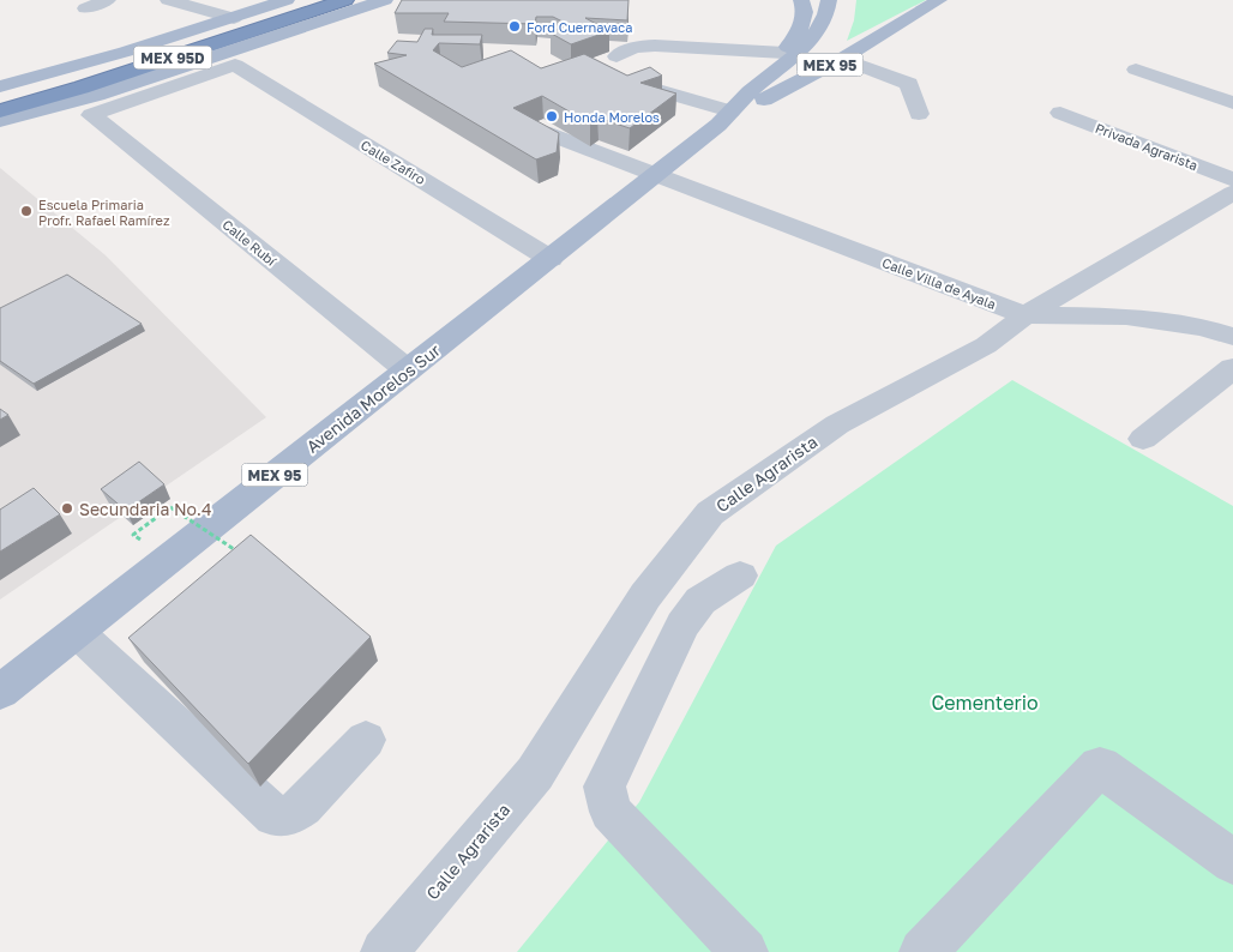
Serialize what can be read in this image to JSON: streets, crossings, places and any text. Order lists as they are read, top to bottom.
{
  "streets": {
    "highway": ["MEX 95D"],
    "main road": ["MEX 95", "Avenida Morelos Sur"],
    "street": [
      "Privada Agrarista",
      "Calle Zafiro",
      "Calle Rubí",
      "Calle Villa de Ayala",
      "Calle Agrarista"
    ]
  },
  "crossings": [
    ["MEX 95", "Avenida Morelos Sur"],
    ["Calle Zafiro", "Calle Rubí"],
    ["Calle Zafiro", "Avenida Morelos Sur"],
    ["Calle Rubí", "Avenida Morelos Sur"],
    ["Calle Villa de Ayala", "Avenida Morelos Sur"],
    ["Calle Villa de Ayala", "Calle Agrarista"]
  ],
  "parks": ["Cementerio"],
  "places": [
    "Ford Cuernavaca",
    "Honda Morelos",
    "Escuela Primaria Profr. Rafael Ramírez",
    "Secundaria No.4"
  ]
}
